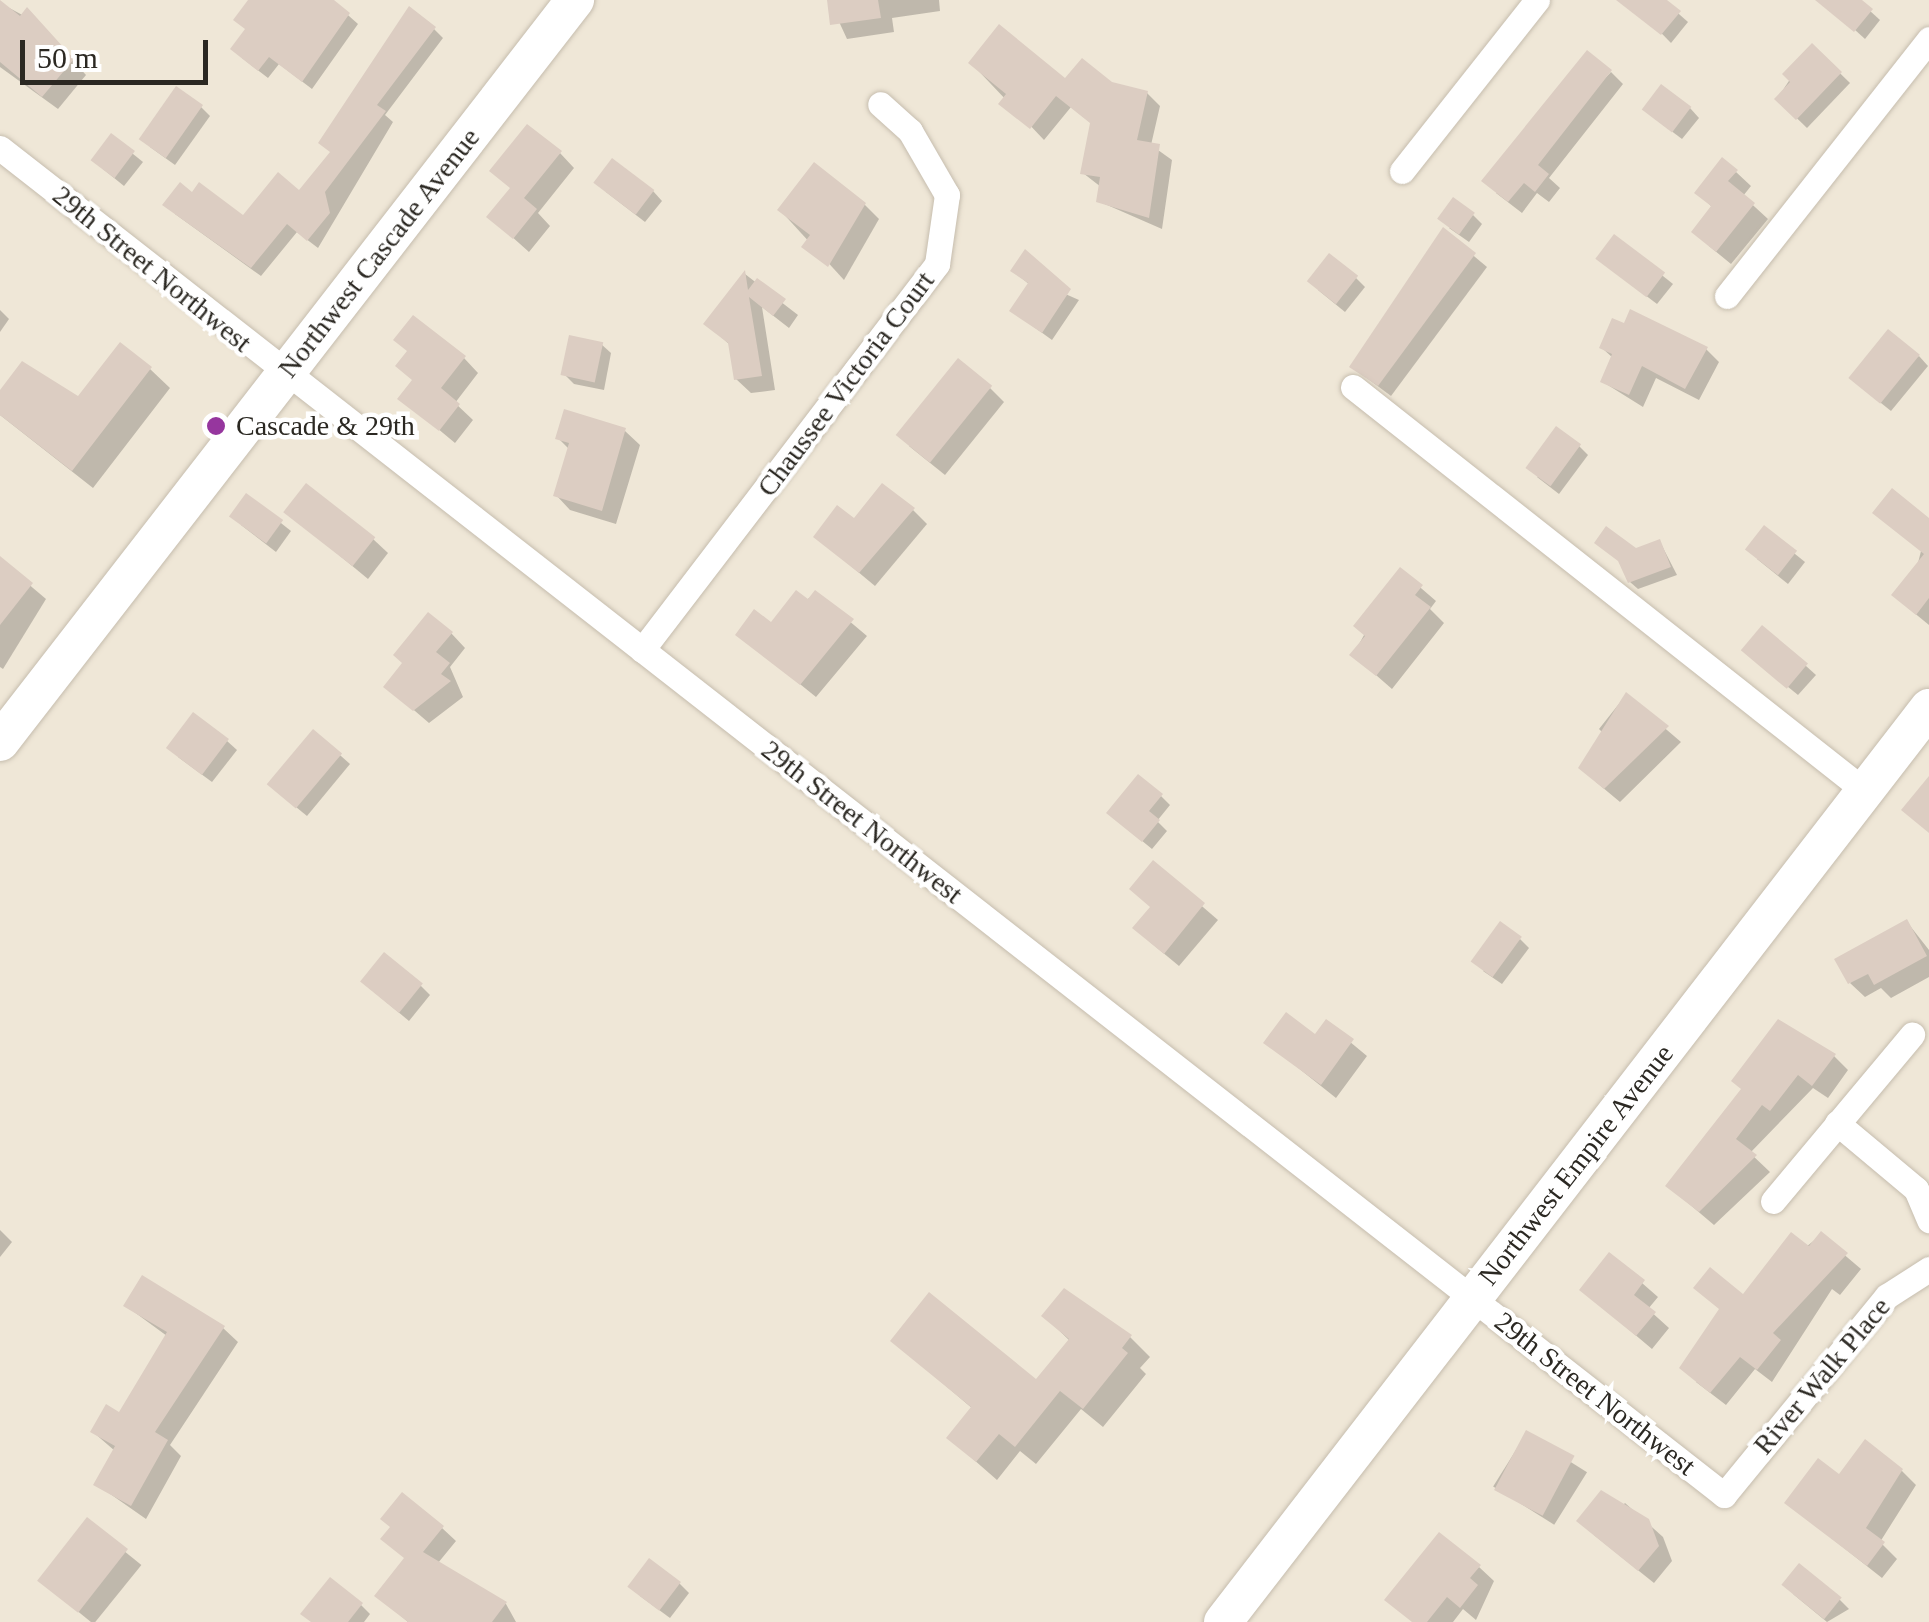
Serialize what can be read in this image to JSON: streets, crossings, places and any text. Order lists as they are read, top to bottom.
{
  "streets": {
    "street": [
      "Northwest Cascade Avenue",
      "29th Street Northwest",
      "Chaussee Victoria Court",
      "Northwest Empire Avenue",
      "River Walk Place"
    ]
  },
  "crossings": [
    ["Northwest Cascade Avenue", "29th Street Northwest"],
    ["29th Street Northwest", "Chaussee Victoria Court"],
    ["29th Street Northwest", "Northwest Empire Avenue"],
    ["29th Street Northwest", "River Walk Place"]
  ],
  "places": ["Cascade & 29th"],
  "scale_bar": "50 m"
}
